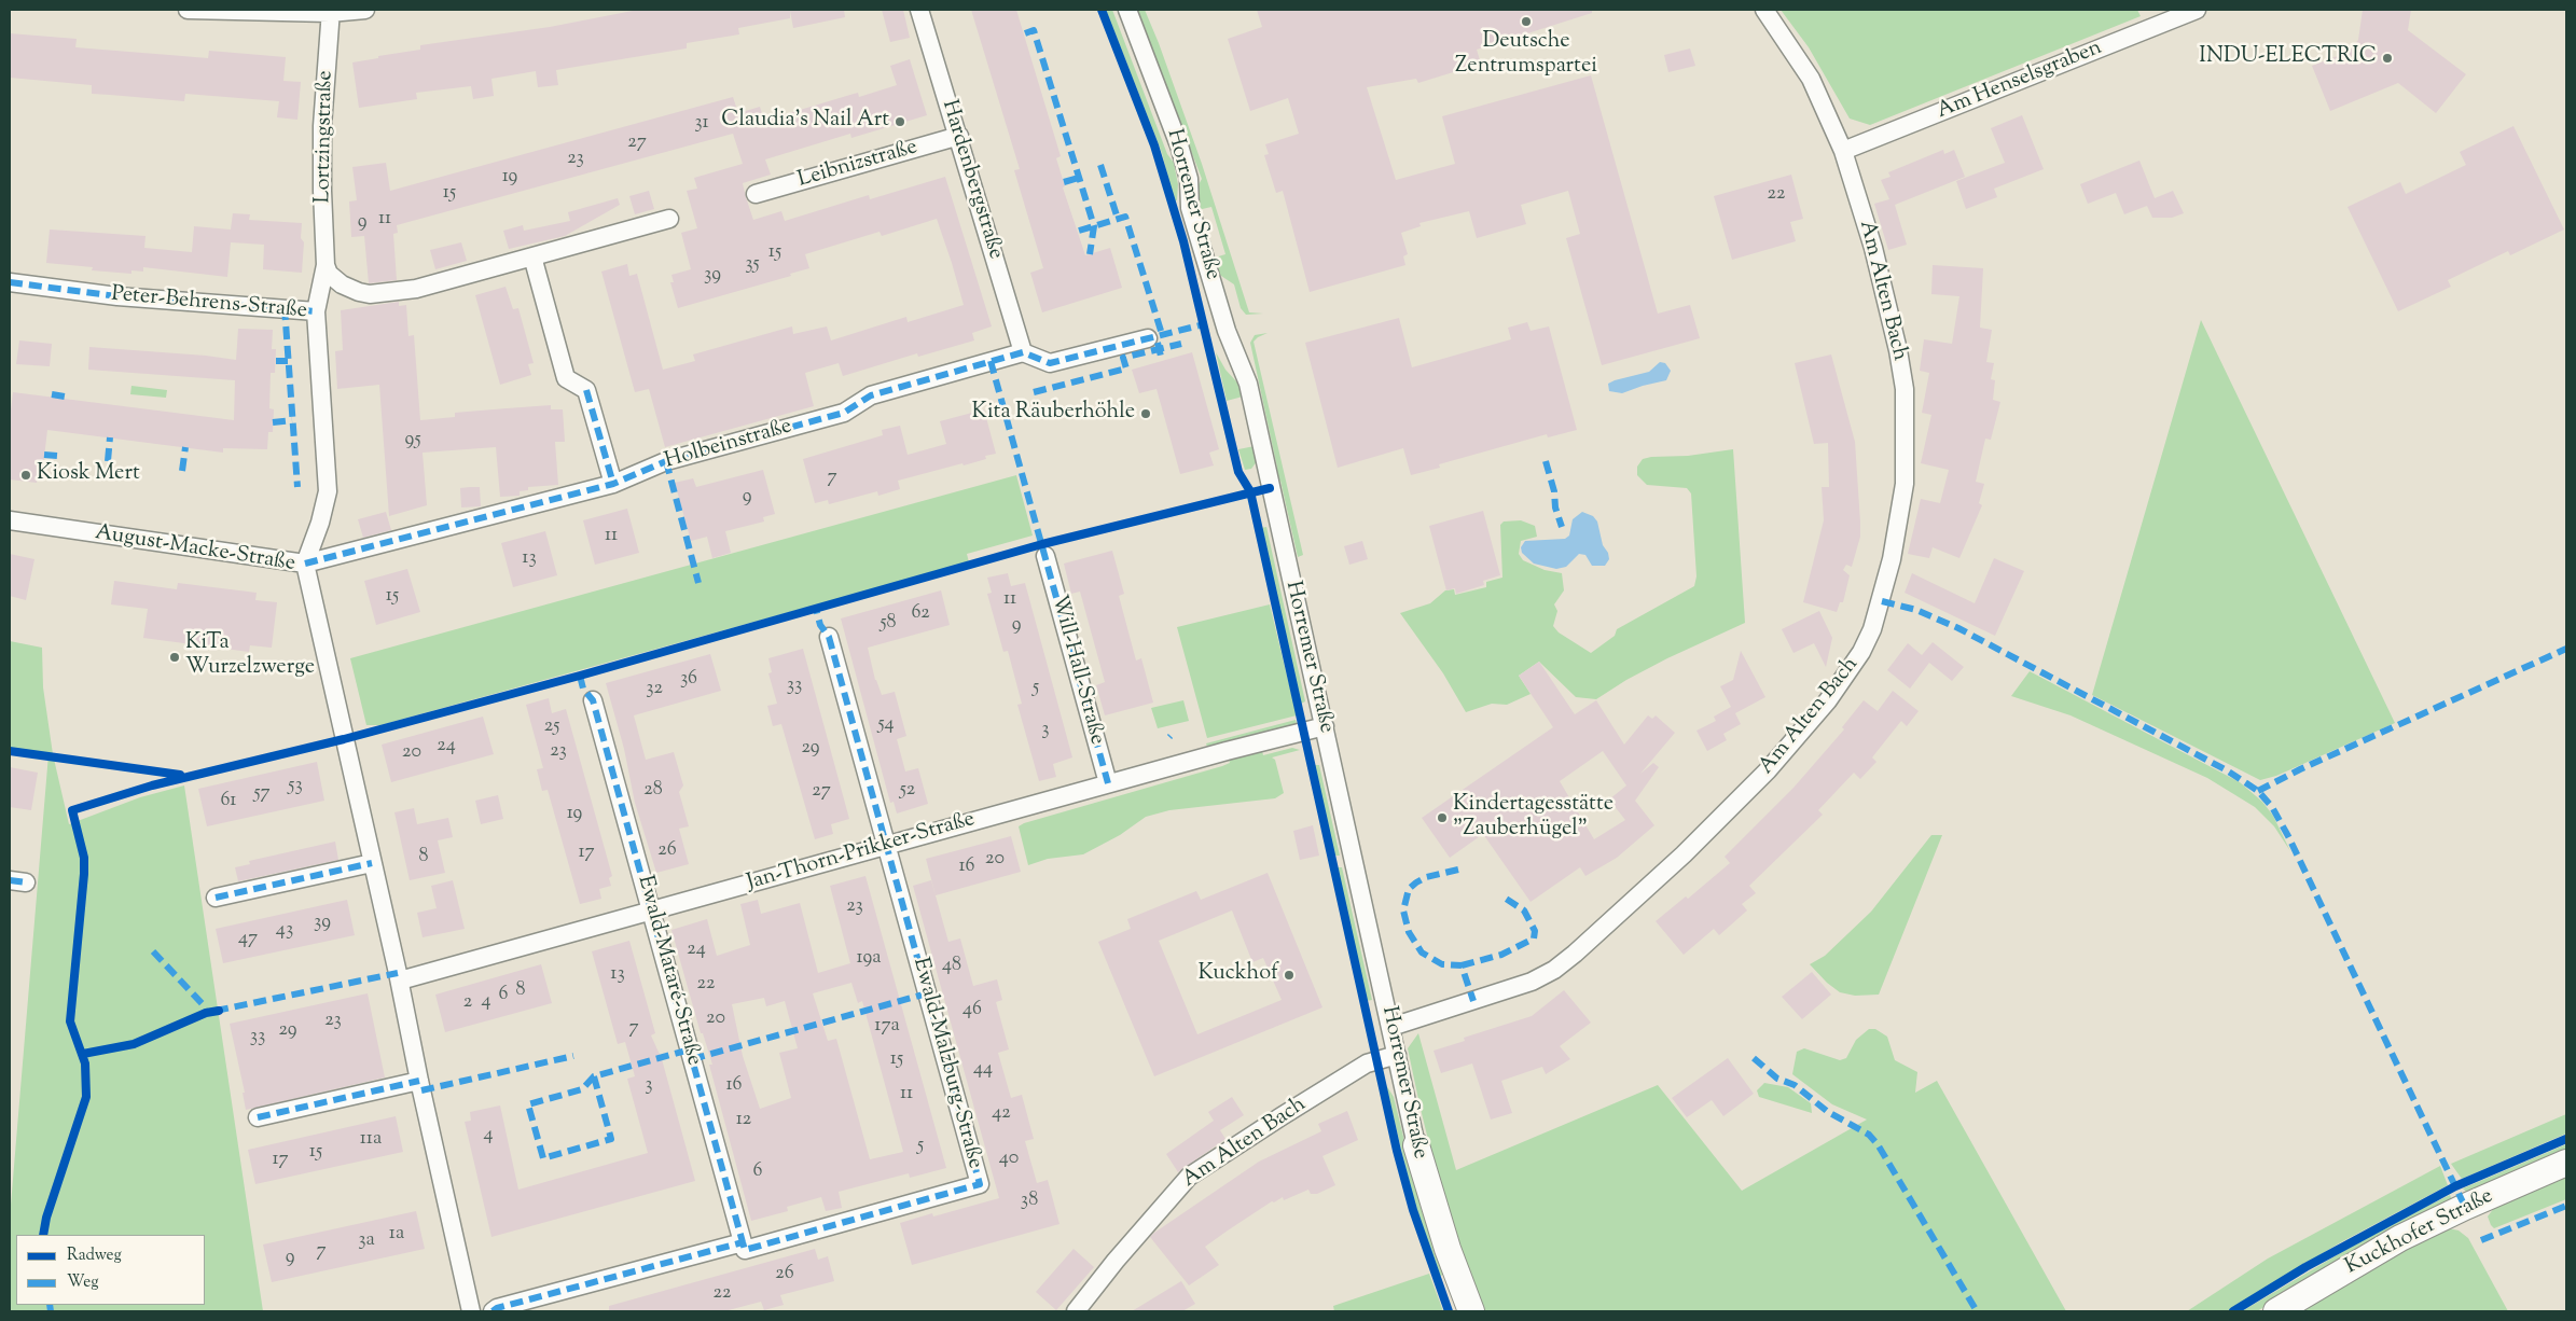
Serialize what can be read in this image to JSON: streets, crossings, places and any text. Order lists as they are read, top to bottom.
{
  "streets": {
    "main road": ["Horremer Straße", "Kuckhofer Straße"],
    "street": [
      "Am Henselsgraben",
      "Lortzingstraße",
      "Leibnizstraße",
      "Hardenbergstraße",
      "Am Alten Bach",
      "Peter-Behrens-Straße",
      "Holbeinstraße",
      "August-Macke-Straße",
      "Will-Hall-Straße",
      "Jan-Thorn-Prikker-Straße",
      "Ewald-Mataré-Straße",
      "Ewald-Malzburg-Straße"
    ]
  },
  "crossings": [
    ["Am Henselsgraben", "Am Alten Bach"],
    ["Lortzingstraße", "Peter-Behrens-Straße"],
    ["Leibnizstraße", "Hardenbergstraße"],
    ["Hardenbergstraße", "Holbeinstraße"],
    ["Horremer Straße", "Am Alten Bach"],
    ["Horremer Straße", "Jan-Thorn-Prikker-Straße"],
    ["Peter-Behrens-Straße", "Holbeinstraße"],
    ["Peter-Behrens-Straße", "August-Macke-Straße"],
    ["Holbeinstraße", "August-Macke-Straße"],
    ["August-Macke-Straße", "Jan-Thorn-Prikker-Straße"],
    ["Will-Hall-Straße", "Jan-Thorn-Prikker-Straße"],
    ["Jan-Thorn-Prikker-Straße", "Ewald-Mataré-Straße"],
    ["Jan-Thorn-Prikker-Straße", "Ewald-Malzburg-Straße"],
    ["Ewald-Mataré-Straße", "Ewald-Malzburg-Straße"]
  ],
  "places": [
    "Deutsche Zentrumspartei",
    "INDU-ELECTRIC",
    "Claudia's Nail Art",
    "Kita Räuberhöhle",
    "Kiosk Mert",
    "KiTa Wurzelzwerge",
    "Kindertagesstätte \"Zauberhügel\"",
    "Kuckhof"
  ],
  "house_numbers": [
    "31",
    "27",
    "23",
    "19",
    "15",
    "22",
    "11",
    "9",
    "15",
    "35",
    "39",
    "95",
    "7",
    "9",
    "11",
    "13",
    "15",
    "11",
    "62",
    "58",
    "9",
    "36",
    "33",
    "5",
    "32",
    "54",
    "25",
    "3",
    "24",
    "29",
    "23",
    "20",
    "53",
    "28",
    "52",
    "27",
    "57",
    "61",
    "19",
    "26",
    "17",
    "8",
    "20",
    "16",
    "23",
    "39",
    "43",
    "47",
    "24",
    "19a",
    "48",
    "13",
    "22",
    "8",
    "6",
    "4",
    "2",
    "46",
    "20",
    "23",
    "17a",
    "7",
    "29",
    "33",
    "15",
    "44",
    "3",
    "16",
    "11",
    "42",
    "12",
    "4",
    "11a",
    "5",
    "15",
    "40",
    "17",
    "6",
    "38",
    "1a",
    "3a",
    "7",
    "9",
    "26",
    "22"
  ],
  "legend": ["Radweg", "Weg"]
}
